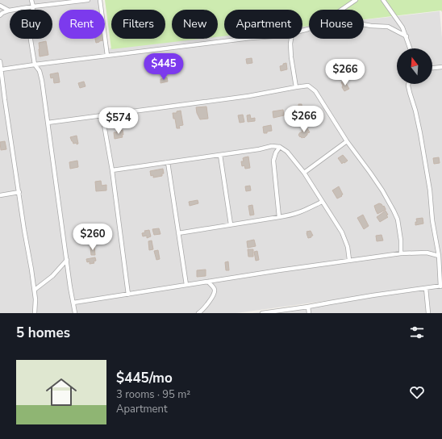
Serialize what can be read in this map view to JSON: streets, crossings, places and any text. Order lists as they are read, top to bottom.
{
  "north": "top",
  "page": {
    "chip": [
      "Buy",
      "Rent",
      "Filters",
      "New",
      "Apartment",
      "House"
    ],
    "price": [
      "$445",
      "$266",
      "$266",
      "$574",
      "$260"
    ],
    "heading": "5 homes",
    "list": [
      {
        "name": "$445/mo",
        "note": "3 rooms · 95 m² · Apartment"
      }
    ]
  }
}
